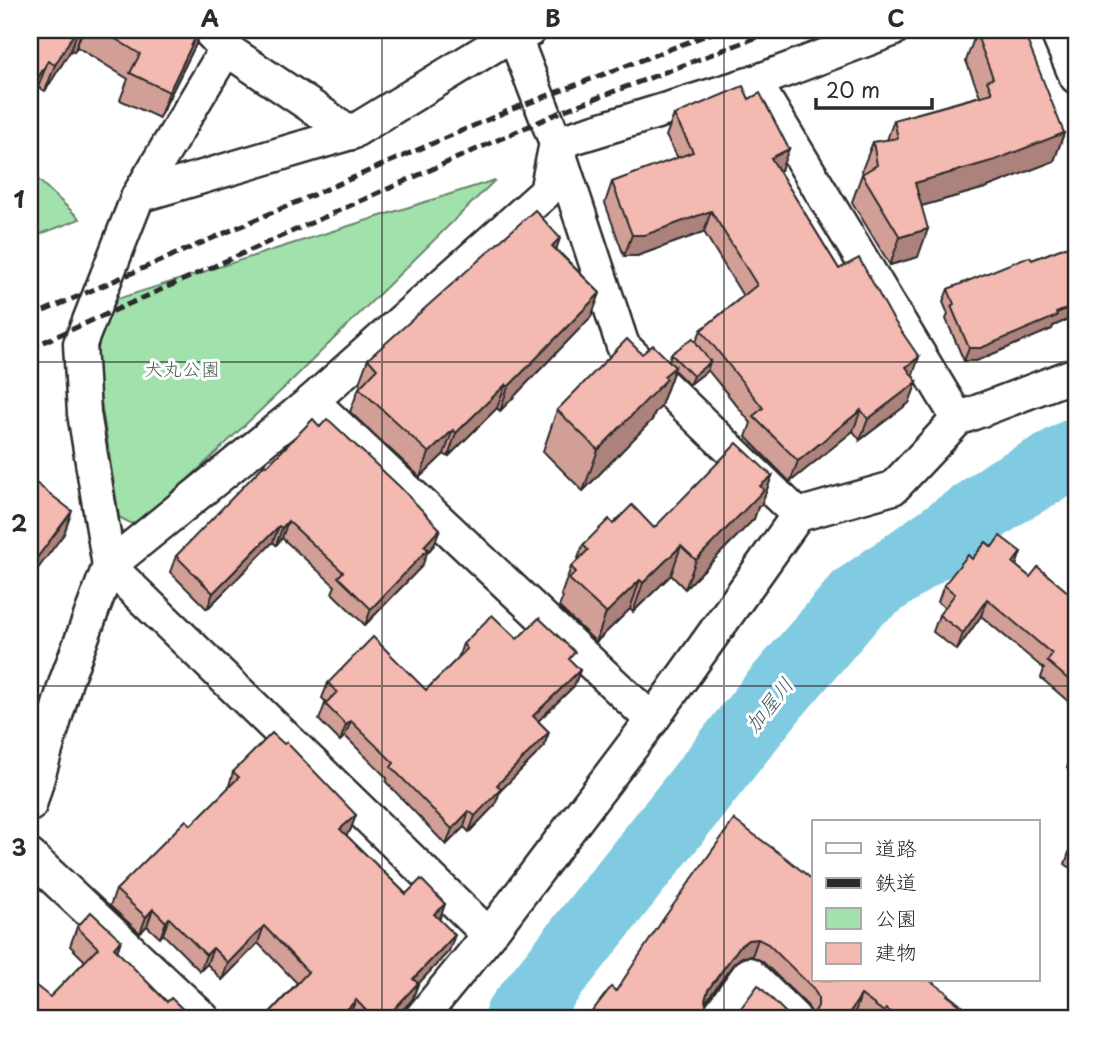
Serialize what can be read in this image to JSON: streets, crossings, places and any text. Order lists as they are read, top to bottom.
{
  "water": ["加屋川"],
  "parks": ["犬丸公園"],
  "legend": [
    "道路",
    "鉄道",
    "公園",
    "建物"
  ],
  "scale_bar": "20 m",
  "grid": {
    "columns": ["A", "B", "C"],
    "rows": ["1", "2", "3"]
  }
}
